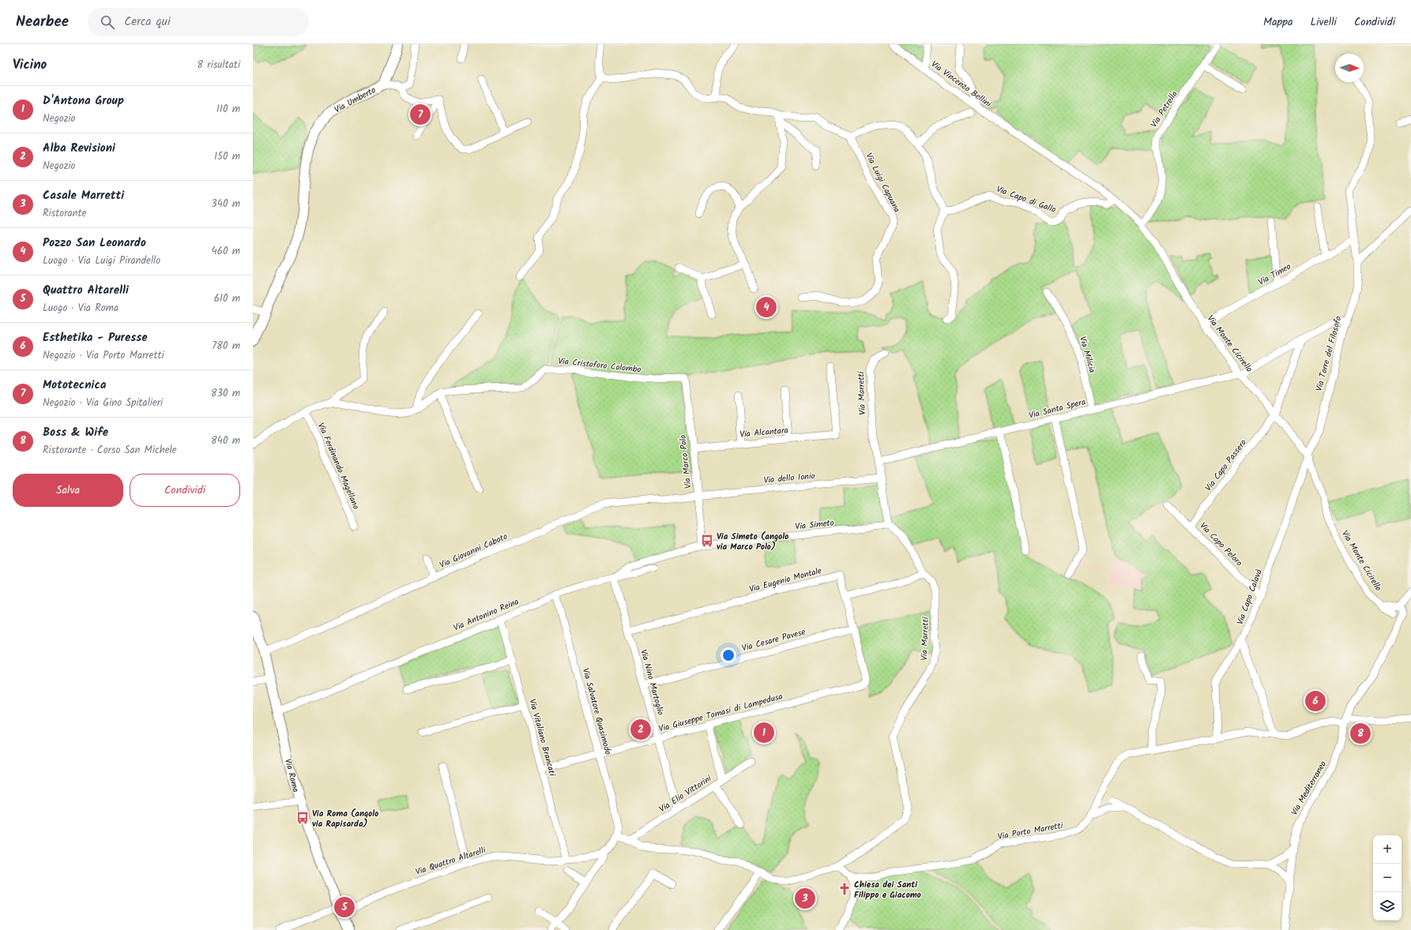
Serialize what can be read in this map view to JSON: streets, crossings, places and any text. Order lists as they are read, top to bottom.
{
  "streets": {
    "main road": ["Via Umberto", "Via Roma"],
    "street": [
      "Via Vincenzo Bellini",
      "Via Petrella",
      "Via Luigi Capuana",
      "Via Capo di Gallo",
      "Via Timeo",
      "Via Monte Cicirello",
      "Via Torre del Filosofo",
      "Via Milicia",
      "Via Cristoforo Colombo",
      "Via Marretti",
      "Via Santa Spera",
      "Via Alcantara",
      "Via Marco Polo",
      "Via Capo Passero",
      "Via Ferdinando Magellano",
      "Via dello Ionio",
      "Via Simeto",
      "Via Capo Peloro",
      "Via Giovanni Caboto",
      "Via Eugenio Montale",
      "Via Capo Calavà",
      "Via Antonino Reina",
      "Via Cesare Pavese",
      "Via Nino Martoglio",
      "Via Salvatore Quasimodo",
      "Via Giuseppe Tomasi di Lampedusa",
      "Via Vitaliano Brancati",
      "Via Mediterraneo",
      "Via Elio Vittorini",
      "Via Porto Marretti",
      "Via Quattro Altarelli"
    ]
  },
  "crossings": [
    ["Via Vincenzo Bellini", "Via Monte Cicirello"],
    ["Via Petrella", "Via Monte Cicirello"],
    ["Via Capo di Gallo", "Via Monte Cicirello"],
    ["Via Timeo", "Via Monte Cicirello"],
    ["Via Timeo", "Via Torre del Filosofo"],
    ["Via Monte Cicirello", "Via Torre del Filosofo"],
    ["Via Monte Cicirello", "Via Santa Spera"],
    ["Via Monte Cicirello", "Via Capo Passero"],
    ["Via Monte Cicirello", "Via Capo Calavà"],
    ["Via Torre del Filosofo", "Via Santa Spera"],
    ["Via Torre del Filosofo", "Via Capo Calavà"],
    ["Via Milicia", "Via Santa Spera"],
    ["Via Cristoforo Colombo", "Via Marco Polo"],
    ["Via Cristoforo Colombo", "Via Ferdinando Magellano"],
    ["Via Marretti", "Via Santa Spera"],
    ["Via Marretti", "Via dello Ionio"],
    ["Via Marretti", "Via Simeto"],
    ["Via Marretti", "Via Salvatore Quasimodo"],
    ["Via Marretti", "Via Elio Vittorini"],
    ["Via Marretti", "Via Quattro Altarelli"],
    ["Via Santa Spera", "Via Capo Passero"],
    ["Via Alcantara", "Via Marco Polo"],
    ["Via Marco Polo", "Via dello Ionio"],
    ["Via Marco Polo", "Via Simeto"],
    ["Via Marco Polo", "Via Giovanni Caboto"],
    ["Via Marco Polo", "Via Antonino Reina"],
    ["Via Capo Passero", "Via Capo Peloro"],
    ["Via dello Ionio", "Via Giovanni Caboto"],
    ["Via Simeto", "Via Antonino Reina"],
    ["Via Capo Peloro", "Via Capo Calavà"],
    ["Via Giovanni Caboto", "Via Roma"],
    ["Via Eugenio Montale", "Via Cesare Pavese"],
    ["Via Eugenio Montale", "Via Nino Martoglio"],
    ["Via Eugenio Montale", "Via Giuseppe Tomasi di Lampedusa"],
    ["Via Capo Calavà", "Via Porto Marretti"],
    ["Via Antonino Reina", "Via Nino Martoglio"],
    ["Via Antonino Reina", "Via Salvatore Quasimodo"],
    ["Via Antonino Reina", "Via Vitaliano Brancati"],
    ["Via Antonino Reina", "Via Roma"],
    ["Via Cesare Pavese", "Via Nino Martoglio"],
    ["Via Nino Martoglio", "Via Giuseppe Tomasi di Lampedusa"],
    ["Via Nino Martoglio", "Via Elio Vittorini"],
    ["Via Salvatore Quasimodo", "Via Giuseppe Tomasi di Lampedusa"],
    ["Via Salvatore Quasimodo", "Via Quattro Altarelli"],
    ["Via Giuseppe Tomasi di Lampedusa", "Via Vitaliano Brancati"],
    ["Via Vitaliano Brancati", "Via Quattro Altarelli"],
    ["Via Roma", "Via Quattro Altarelli"],
    ["Via Mediterraneo", "Via Porto Marretti"]
  ],
  "places": {
    "bus stop": ["Via Simeto (angolo via Marco Polo)", "Via Roma (angolo via Rapisarda)"],
    "church": ["Chiesa dei Santi Filippo e Giacomo"]
  },
  "north": "right",
  "page": {
    "header": "Nearbee",
    "search": "Cerca qui",
    "nav": ["Mappa", "Livelli", "Condividi"],
    "heading": ["Vicino", "8 risultati"],
    "list": [
      {
        "mark": "1",
        "name": "D'Antona Group",
        "note": "Negozio",
        "value": "110 m"
      },
      {
        "mark": "2",
        "name": "Alba Revisioni",
        "note": "Negozio",
        "value": "150 m"
      },
      {
        "mark": "3",
        "name": "Casale Marretti",
        "note": "Ristorante",
        "value": "340 m"
      },
      {
        "mark": "4",
        "name": "Pozzo San Leonardo",
        "note": "Luogo · Via Luigi Pirandello",
        "value": "460 m"
      },
      {
        "mark": "5",
        "name": "Quattro Altarelli",
        "note": "Luogo · Via Roma",
        "value": "610 m"
      },
      {
        "mark": "6",
        "name": "Esthetika - Puresse",
        "note": "Negozio · Via Porto Marretti",
        "value": "780 m"
      },
      {
        "mark": "7",
        "name": "Mototecnica",
        "note": "Negozio · Via Gino Spitalieri",
        "value": "830 m"
      },
      {
        "mark": "8",
        "name": "Boss & Wife",
        "note": "Ristorante · Corso San Michele",
        "value": "840 m"
      }
    ],
    "pins": [
      "7",
      "4",
      "6",
      "2",
      "1",
      "8",
      "3",
      "5"
    ],
    "buttons": ["Salva", "Condividi"],
    "map_buttons": ["+", "−"]
  }
}
